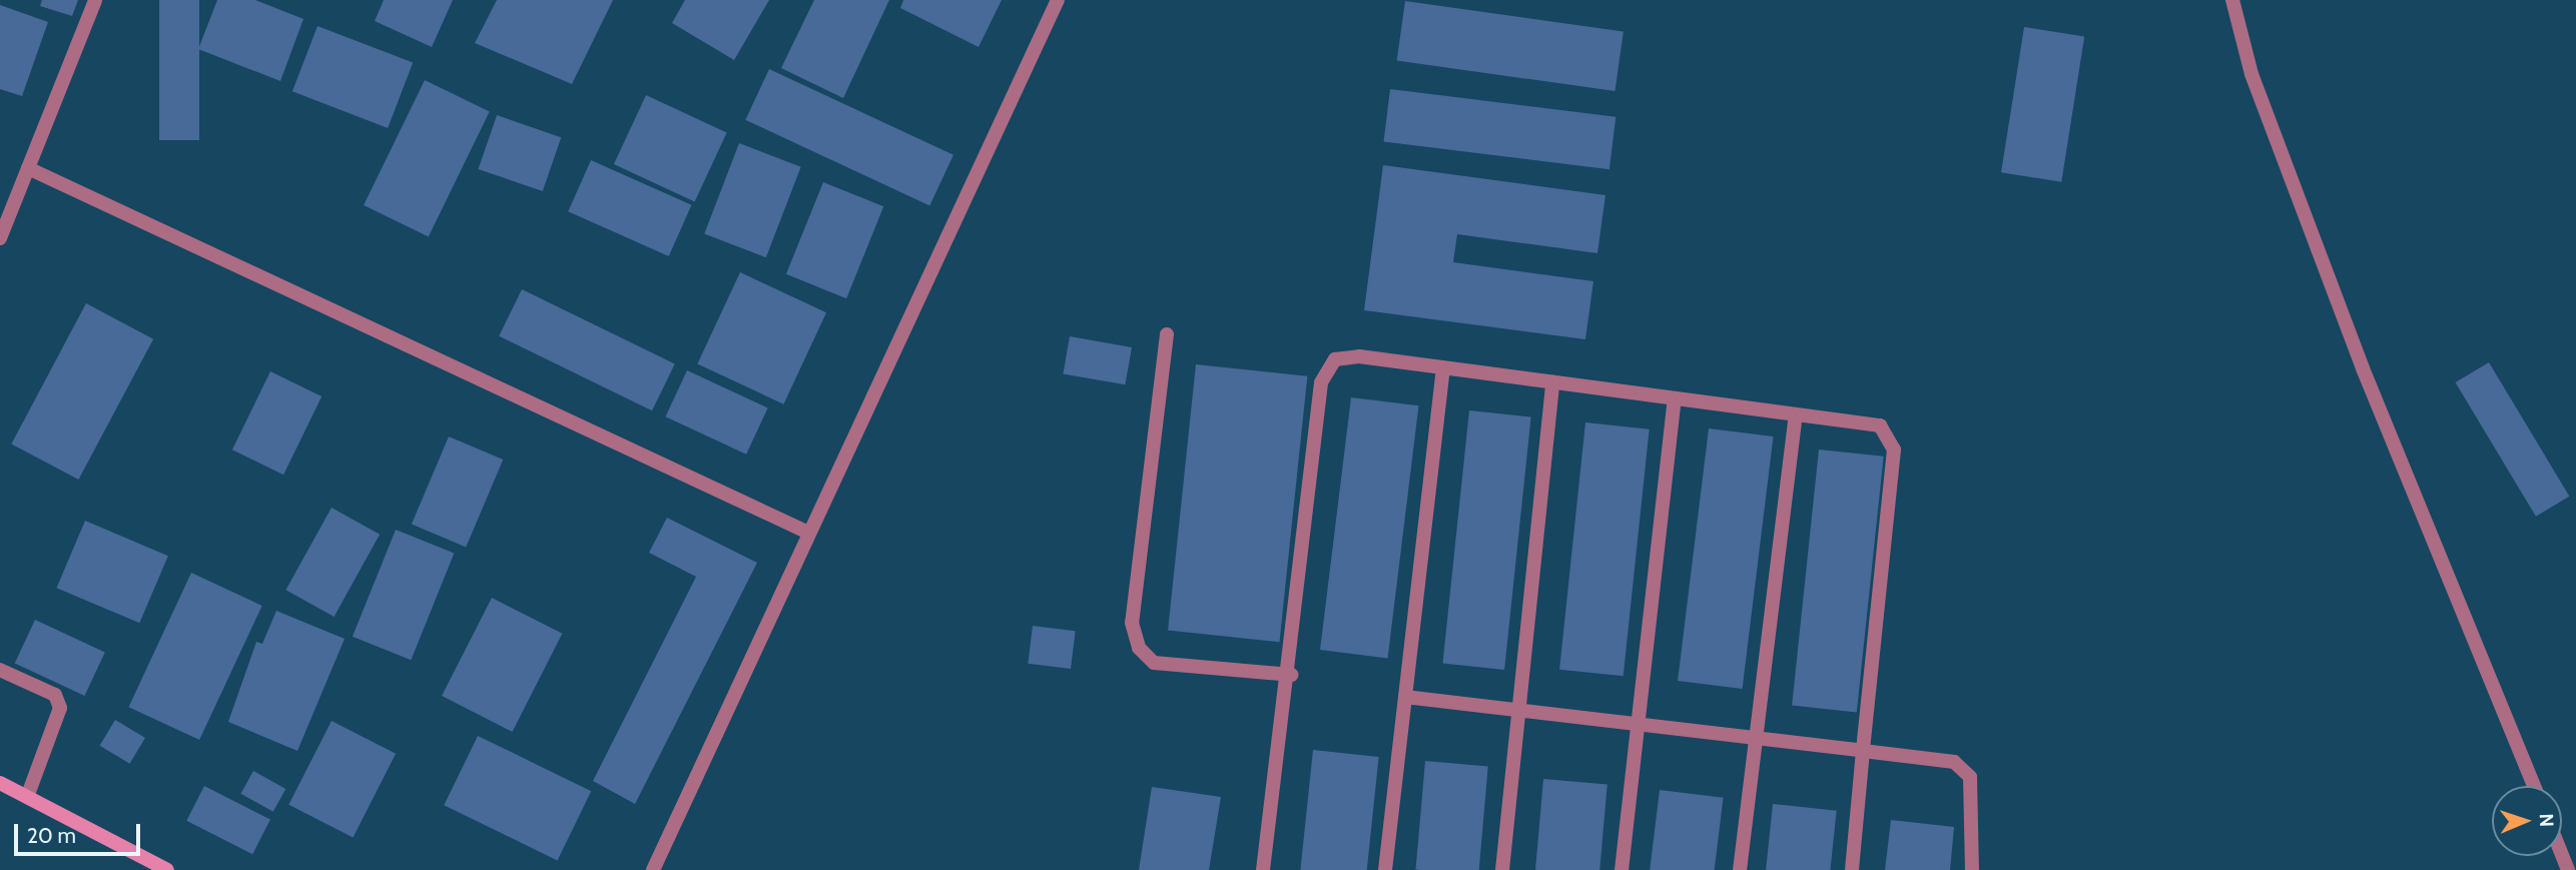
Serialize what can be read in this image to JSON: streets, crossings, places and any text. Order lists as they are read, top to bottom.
{
  "scale_bar": "20 m",
  "north": "right"
}
